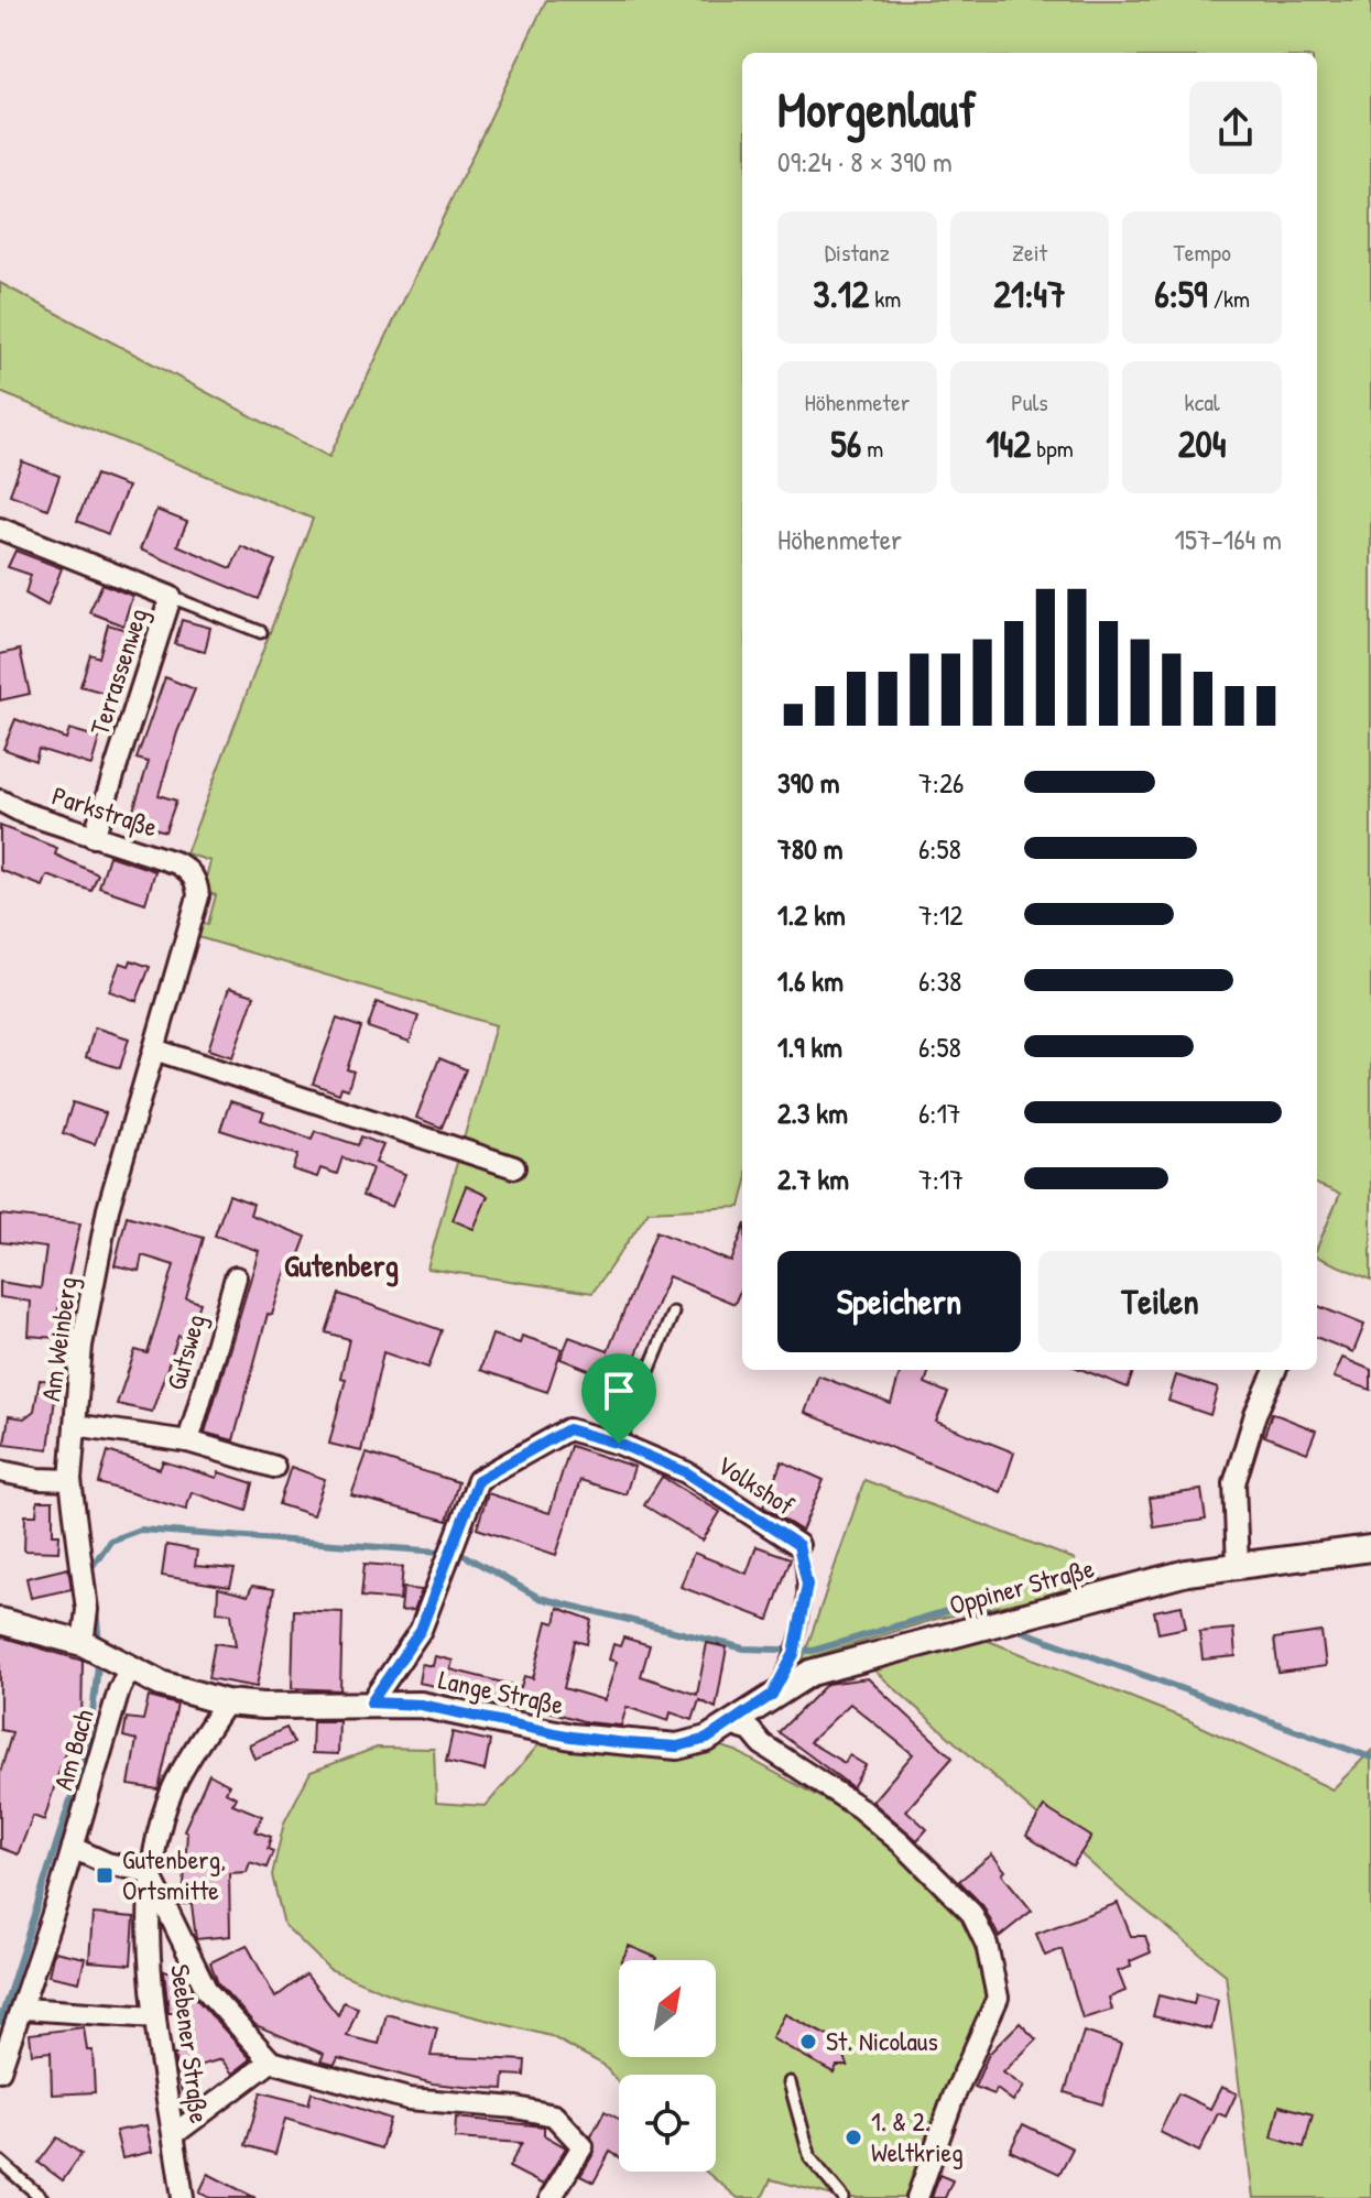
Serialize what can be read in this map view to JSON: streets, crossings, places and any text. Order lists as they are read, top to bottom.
{
  "streets": {
    "street": [
      "Terrassenweg",
      "Parkstraße",
      "Am Weinberg",
      "Gutsweg",
      "Volkshof",
      "Oppiner Straße",
      "Lange Straße",
      "Am Bach",
      "Seebener Straße"
    ]
  },
  "crossings": [
    ["Terrassenweg", "Parkstraße"],
    ["Parkstraße", "Am Weinberg"],
    ["Am Weinberg", "Lange Straße"],
    ["Volkshof", "Oppiner Straße"],
    ["Volkshof", "Lange Straße"],
    ["Oppiner Straße", "Lange Straße"],
    ["Lange Straße", "Am Bach"],
    ["Lange Straße", "Seebener Straße"]
  ],
  "districts": ["Gutenberg"],
  "places": {
    "transit": ["Gutenberg, Ortsmitte"],
    "other": ["St. Nicolaus", "1. & 2. Weltkrieg"]
  },
  "north": "top right",
  "page": {
    "heading": ["Morgenlauf", "09:24 · 8 × 390 m"],
    "stats": [
      ["Distanz", "3.12 km"],
      ["Zeit", "21:47"],
      ["Tempo", "6:59 /km"],
      ["Höhenmeter", "56 m"],
      ["Puls", "142 bpm"],
      ["kcal", "204"]
    ],
    "chart": ["Höhenmeter", "157–164 m"],
    "list": [
      {
        "name": "390 m",
        "note": "7:26"
      },
      {
        "name": "780 m",
        "note": "6:58"
      },
      {
        "name": "1.2 km",
        "note": "7:12"
      },
      {
        "name": "1.6 km",
        "note": "6:38"
      },
      {
        "name": "1.9 km",
        "note": "6:58"
      },
      {
        "name": "2.3 km",
        "note": "6:17"
      },
      {
        "name": "2.7 km",
        "note": "7:17"
      }
    ],
    "buttons": ["Speichern", "Teilen"]
  }
}
